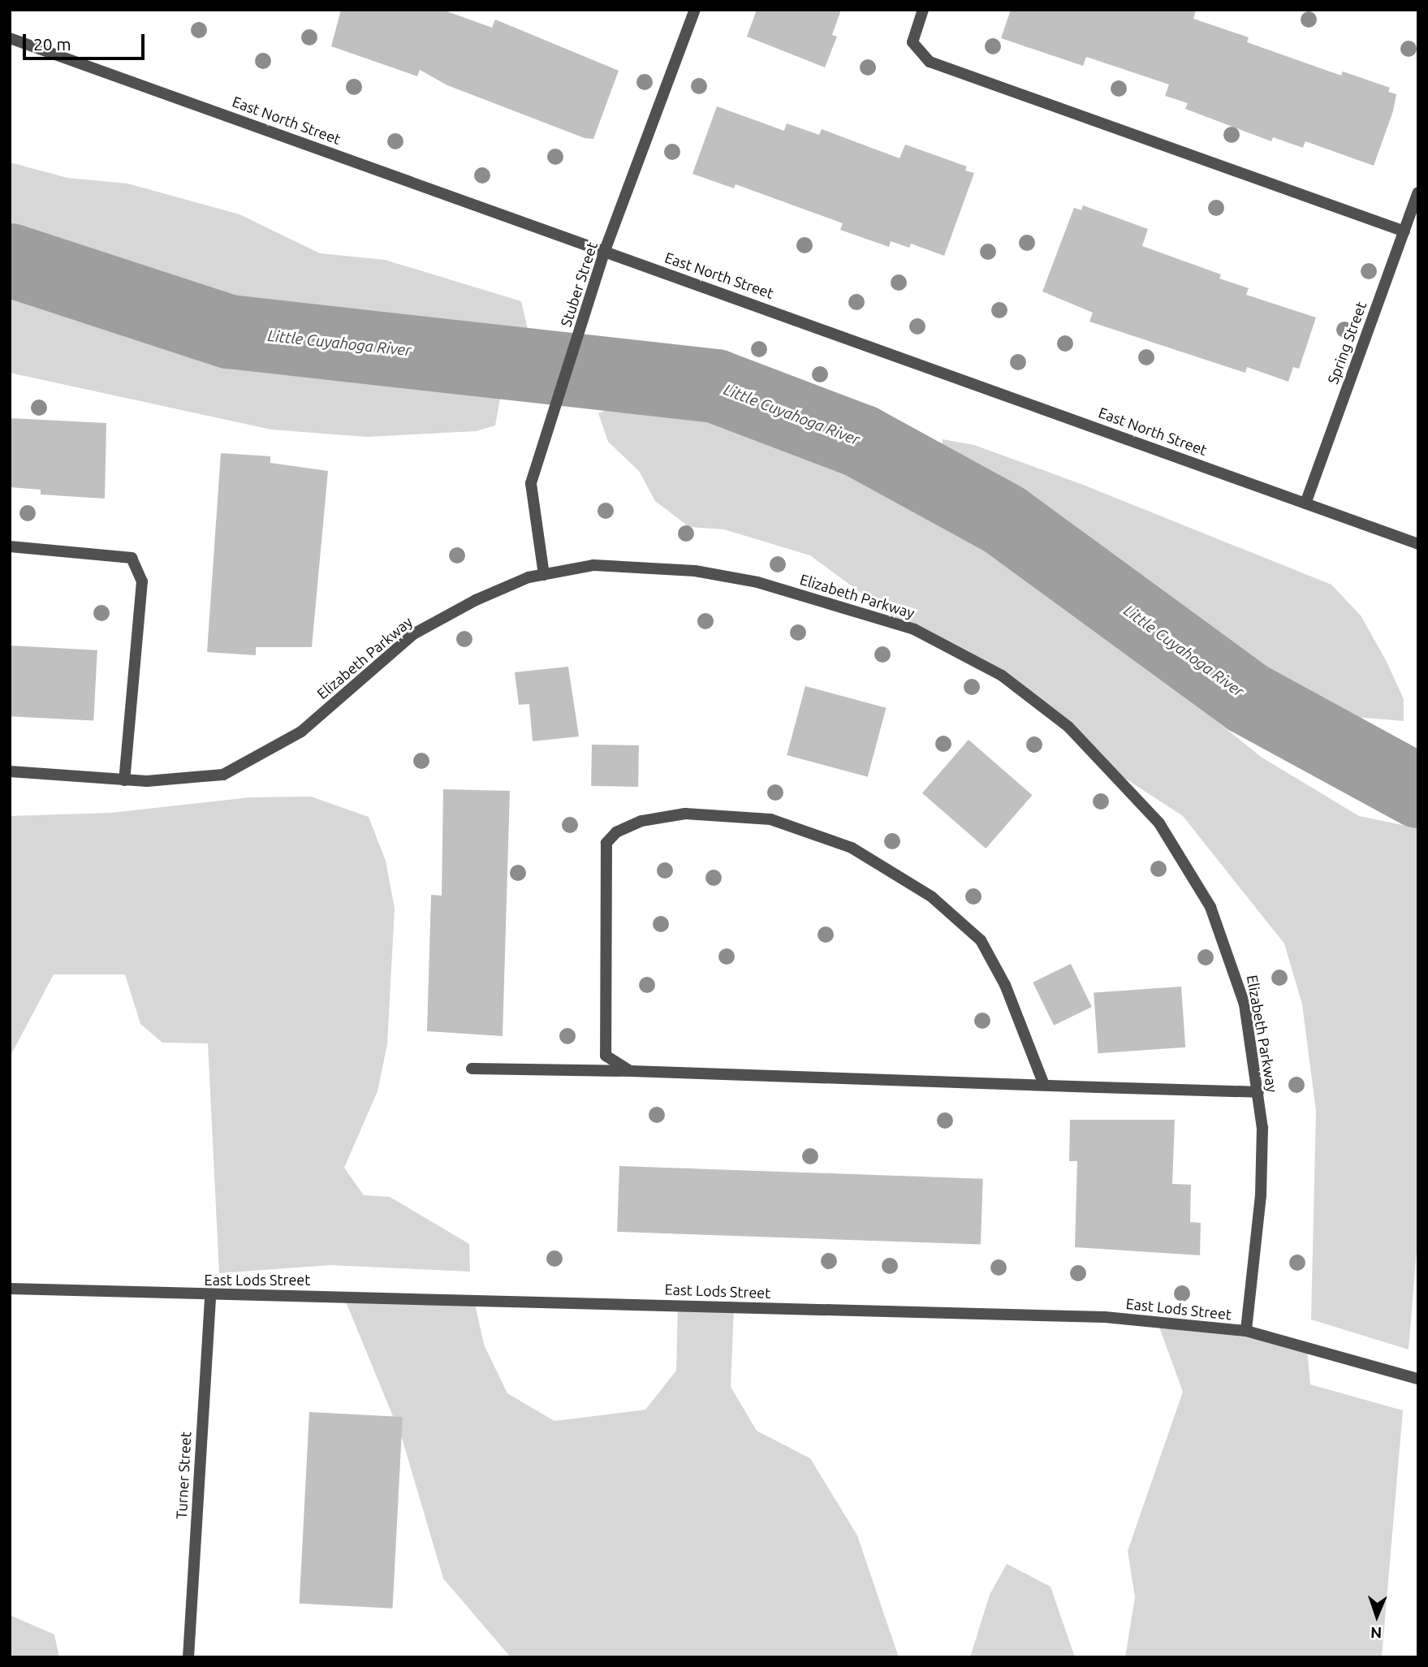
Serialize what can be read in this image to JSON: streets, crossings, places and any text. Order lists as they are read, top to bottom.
{
  "streets": {
    "street": [
      "East North Street",
      "Stuber Street",
      "Spring Street",
      "Elizabeth Parkway",
      "East Lods Street",
      "Turner Street"
    ]
  },
  "crossings": [
    ["East North Street", "Stuber Street"],
    ["East North Street", "Spring Street"],
    ["Stuber Street", "Elizabeth Parkway"],
    ["Elizabeth Parkway", "East Lods Street"],
    ["East Lods Street", "Turner Street"]
  ],
  "water": ["Little Cuyahoga River"],
  "scale_bar": "20 m",
  "north": "bottom"
}
